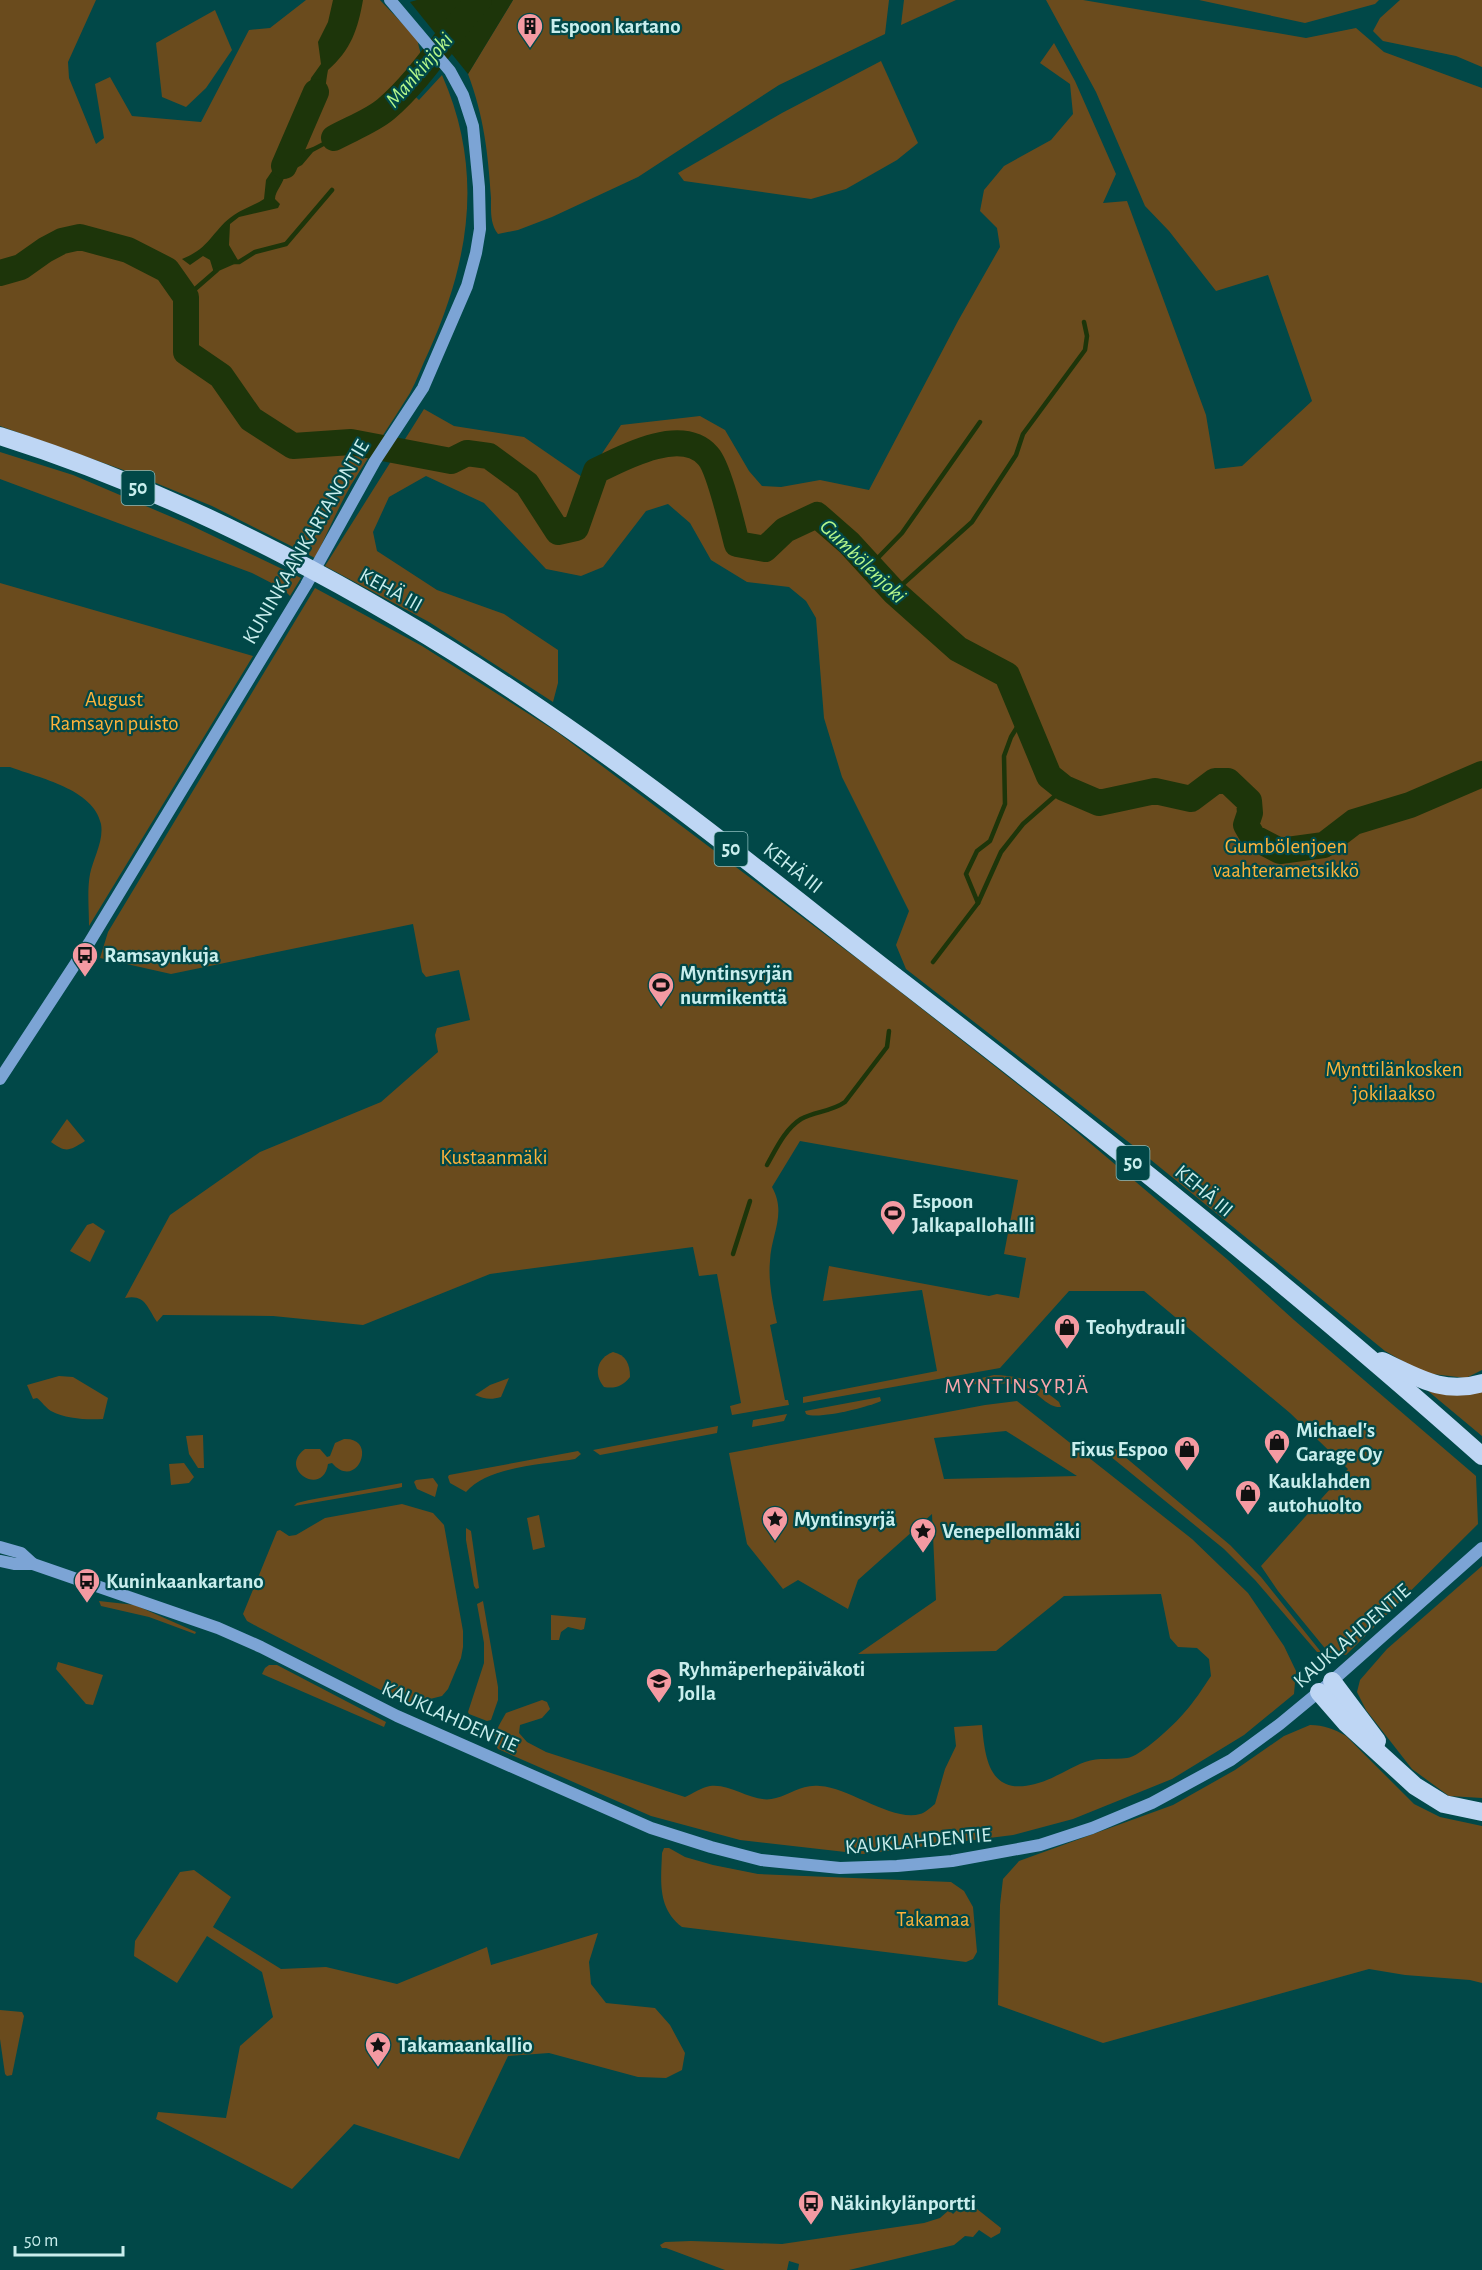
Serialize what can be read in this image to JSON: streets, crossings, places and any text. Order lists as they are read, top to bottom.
{
  "streets": {
    "highway": ["50", "KEHÄ III"],
    "street": ["KUNINKAANKARTANONTIE", "KAUKLAHDENTIE"]
  },
  "districts": ["MYNTINSYRJÄ"],
  "water": ["Mankinjoki", "Gumbölenjoki"],
  "parks": [
    "August Ramsayn puisto",
    "Gumbölenjoen vaahterametsikkö",
    "Mynttilänkosken jokilaakso",
    "Kustaanmäki",
    "Takamaa"
  ],
  "places": {
    "building": ["Espoon kartano"],
    "bus stop": ["Ramsaynkuja", "Kuninkaankartano", "Näkinkylänportti"],
    "sports": ["Myntinsyrjän nurmikenttä", "Espoon Jalkapallohalli"],
    "shop": [
      "Teohydrauli",
      "Michael's Garage Oy",
      "Fixus Espoo",
      "Kauklahden autohuolto"
    ],
    "place": ["Myntinsyrjä", "Venepellonmäki", "Takamaankallio"],
    "school or university": ["Ryhmäperhepäiväkoti Jolla"]
  },
  "scale_bar": "50 m"
}
